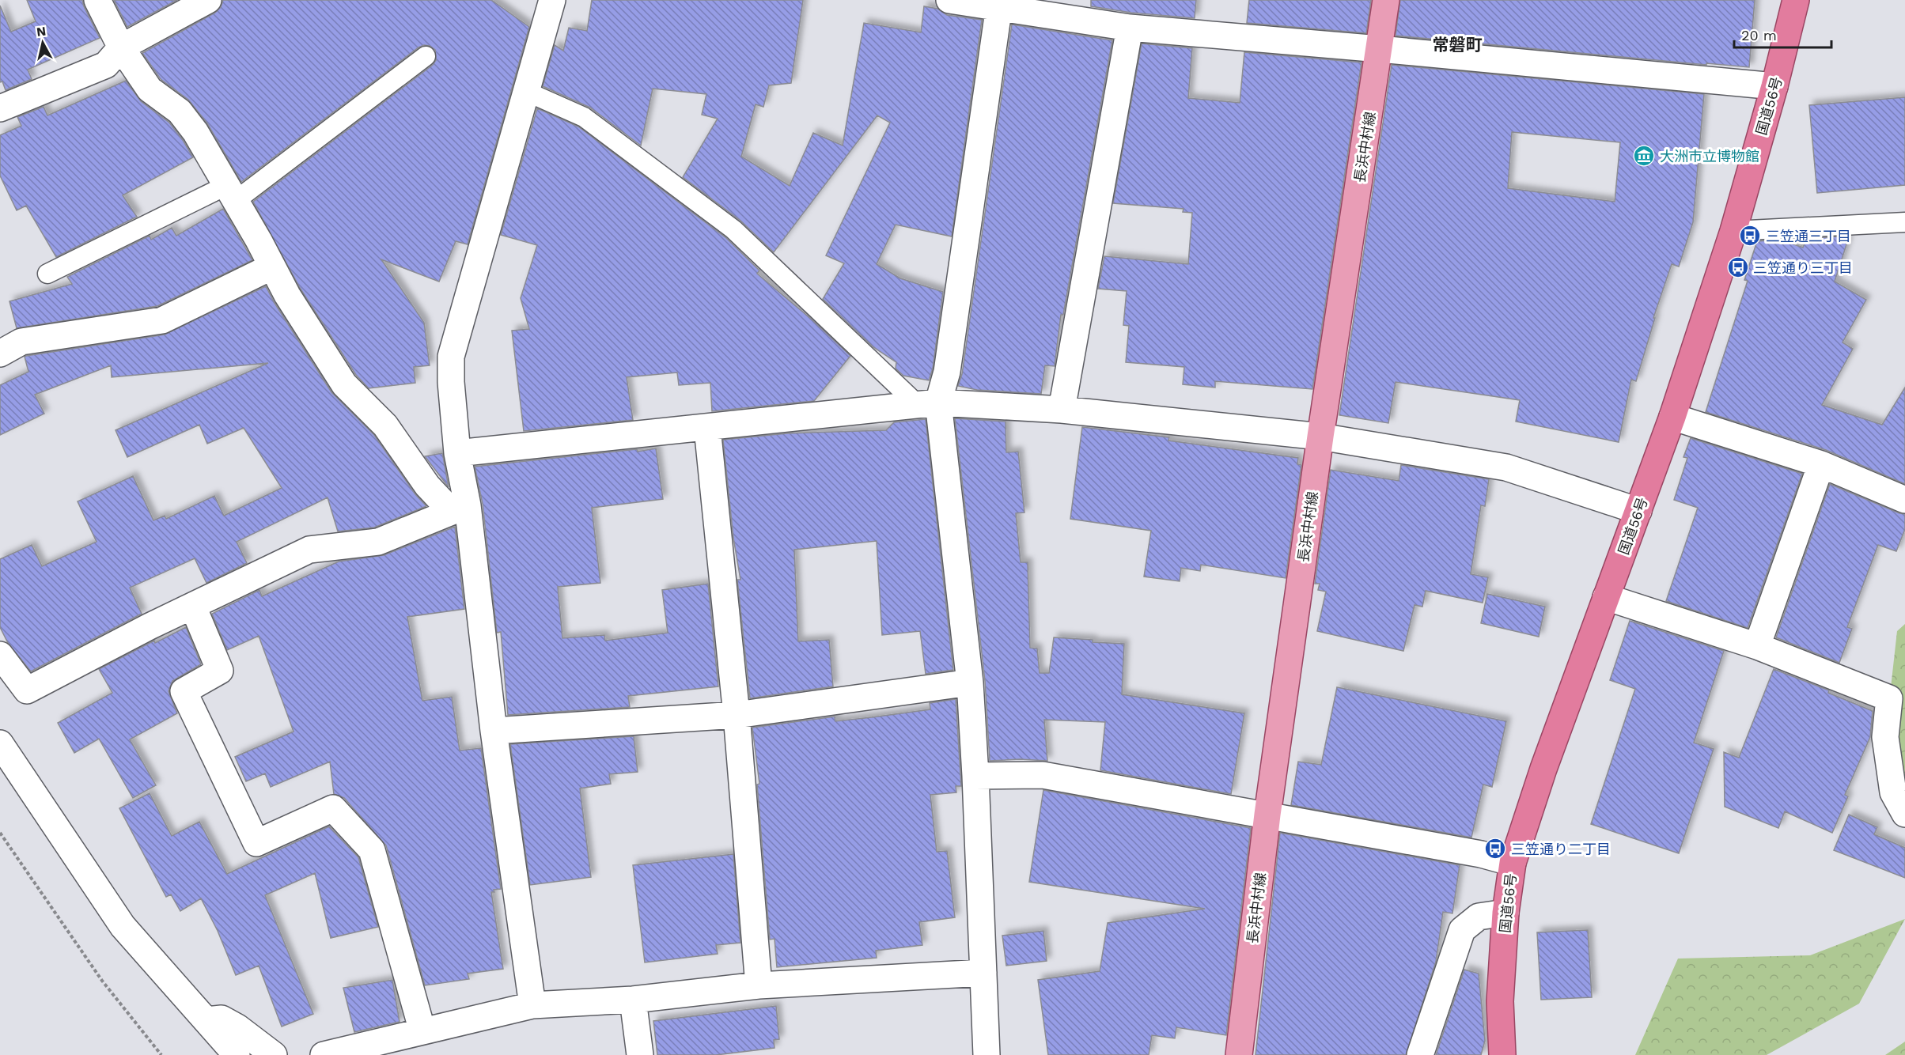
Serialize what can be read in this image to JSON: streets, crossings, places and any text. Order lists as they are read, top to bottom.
{
  "streets": {
    "highway": ["国道56号"],
    "main road": ["長浜中村線"]
  },
  "districts": ["常磐町"],
  "places": {
    "museum": ["大洲市立博物館"],
    "bus stop": ["三笠通三丁目", "三笠通り三丁目", "三笠通り二丁目"]
  },
  "scale_bar": "20 m",
  "north": "top"
}
